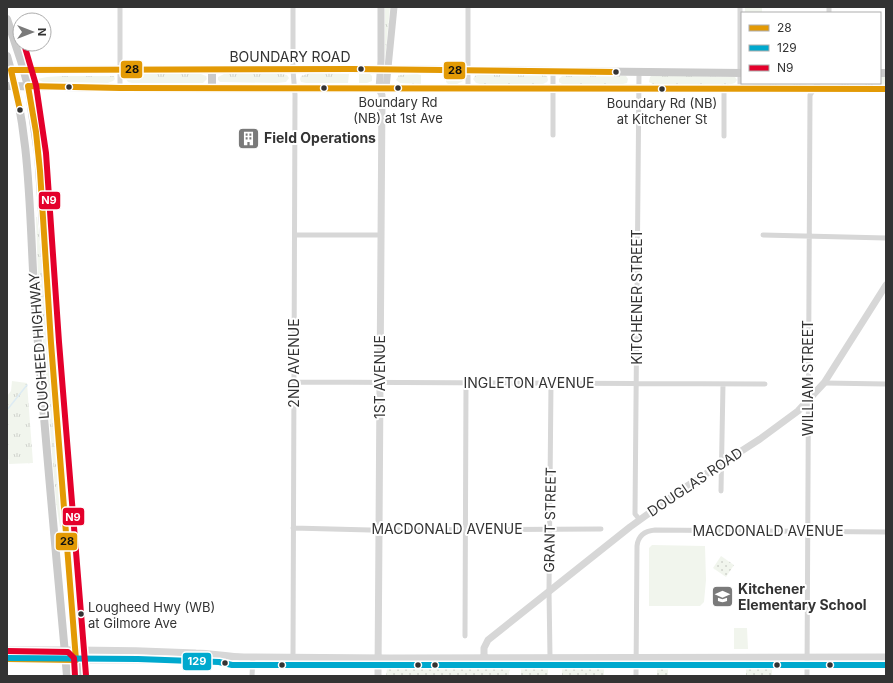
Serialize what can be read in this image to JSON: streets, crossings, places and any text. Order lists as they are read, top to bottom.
{
  "streets": {
    "main road": ["BOUNDARY ROAD", "LOUGHEED HIGHWAY"],
    "street": [
      "KITCHENER STREET",
      "2ND AVENUE",
      "1ST AVENUE",
      "WILLIAM STREET",
      "INGLETON AVENUE",
      "DOUGLAS ROAD",
      "GRANT STREET",
      "MACDONALD AVENUE"
    ]
  },
  "crossings": [
    ["BOUNDARY ROAD", "KITCHENER STREET"],
    ["BOUNDARY ROAD", "LOUGHEED HIGHWAY"],
    ["BOUNDARY ROAD", "2ND AVENUE"],
    ["KITCHENER STREET", "INGLETON AVENUE"],
    ["KITCHENER STREET", "DOUGLAS ROAD"],
    ["2ND AVENUE", "INGLETON AVENUE"],
    ["2ND AVENUE", "MACDONALD AVENUE"],
    ["1ST AVENUE", "INGLETON AVENUE"],
    ["1ST AVENUE", "MACDONALD AVENUE"],
    ["WILLIAM STREET", "DOUGLAS ROAD"],
    ["WILLIAM STREET", "MACDONALD AVENUE"],
    ["INGLETON AVENUE", "GRANT STREET"],
    ["DOUGLAS ROAD", "GRANT STREET"],
    ["GRANT STREET", "MACDONALD AVENUE"]
  ],
  "places": {
    "other": ["Boundary Rd (NB) at 1st Ave", "Boundary Rd (NB) at Kitchener St", "Lougheed Hwy (WB) at Gilmore Ave"],
    "building": ["Field Operations"],
    "school or university": ["Kitchener Elementary School"]
  },
  "lines": ["transit line N9", "transit line 28", "transit line 129"],
  "legend": ["28", "129", "N9"],
  "north": "right"
}
